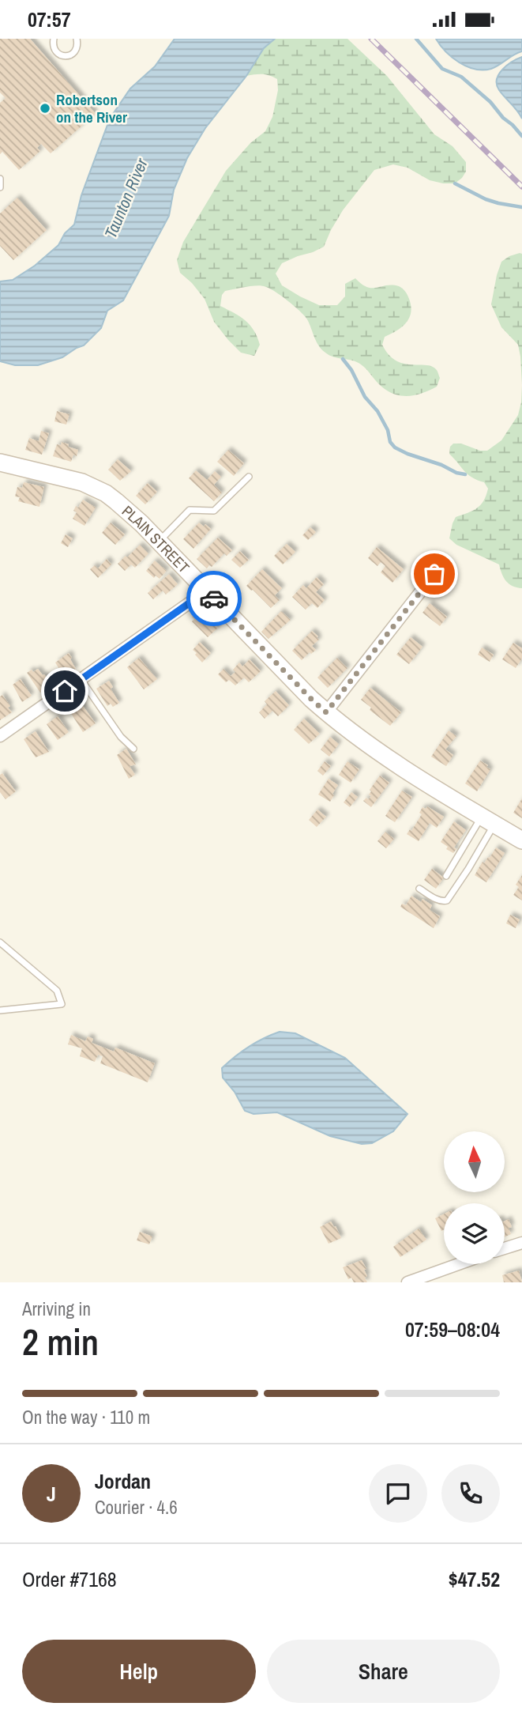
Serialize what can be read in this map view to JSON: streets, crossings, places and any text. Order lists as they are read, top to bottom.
{
  "streets": {
    "main road": ["PLAIN STREET"]
  },
  "water": ["Taunton River"],
  "places": ["Robertson on the River"],
  "north": "top",
  "page": {
    "status": "07:57",
    "heading": ["2 min", "Arriving in", "07:59–08:04"],
    "panel": [
      "Jordan",
      "Courier · 4.6",
      "Order #7168",
      "$47.52"
    ],
    "bar": "On the way · 110 m",
    "round": "J",
    "buttons": ["Help", "Share"]
  }
}
